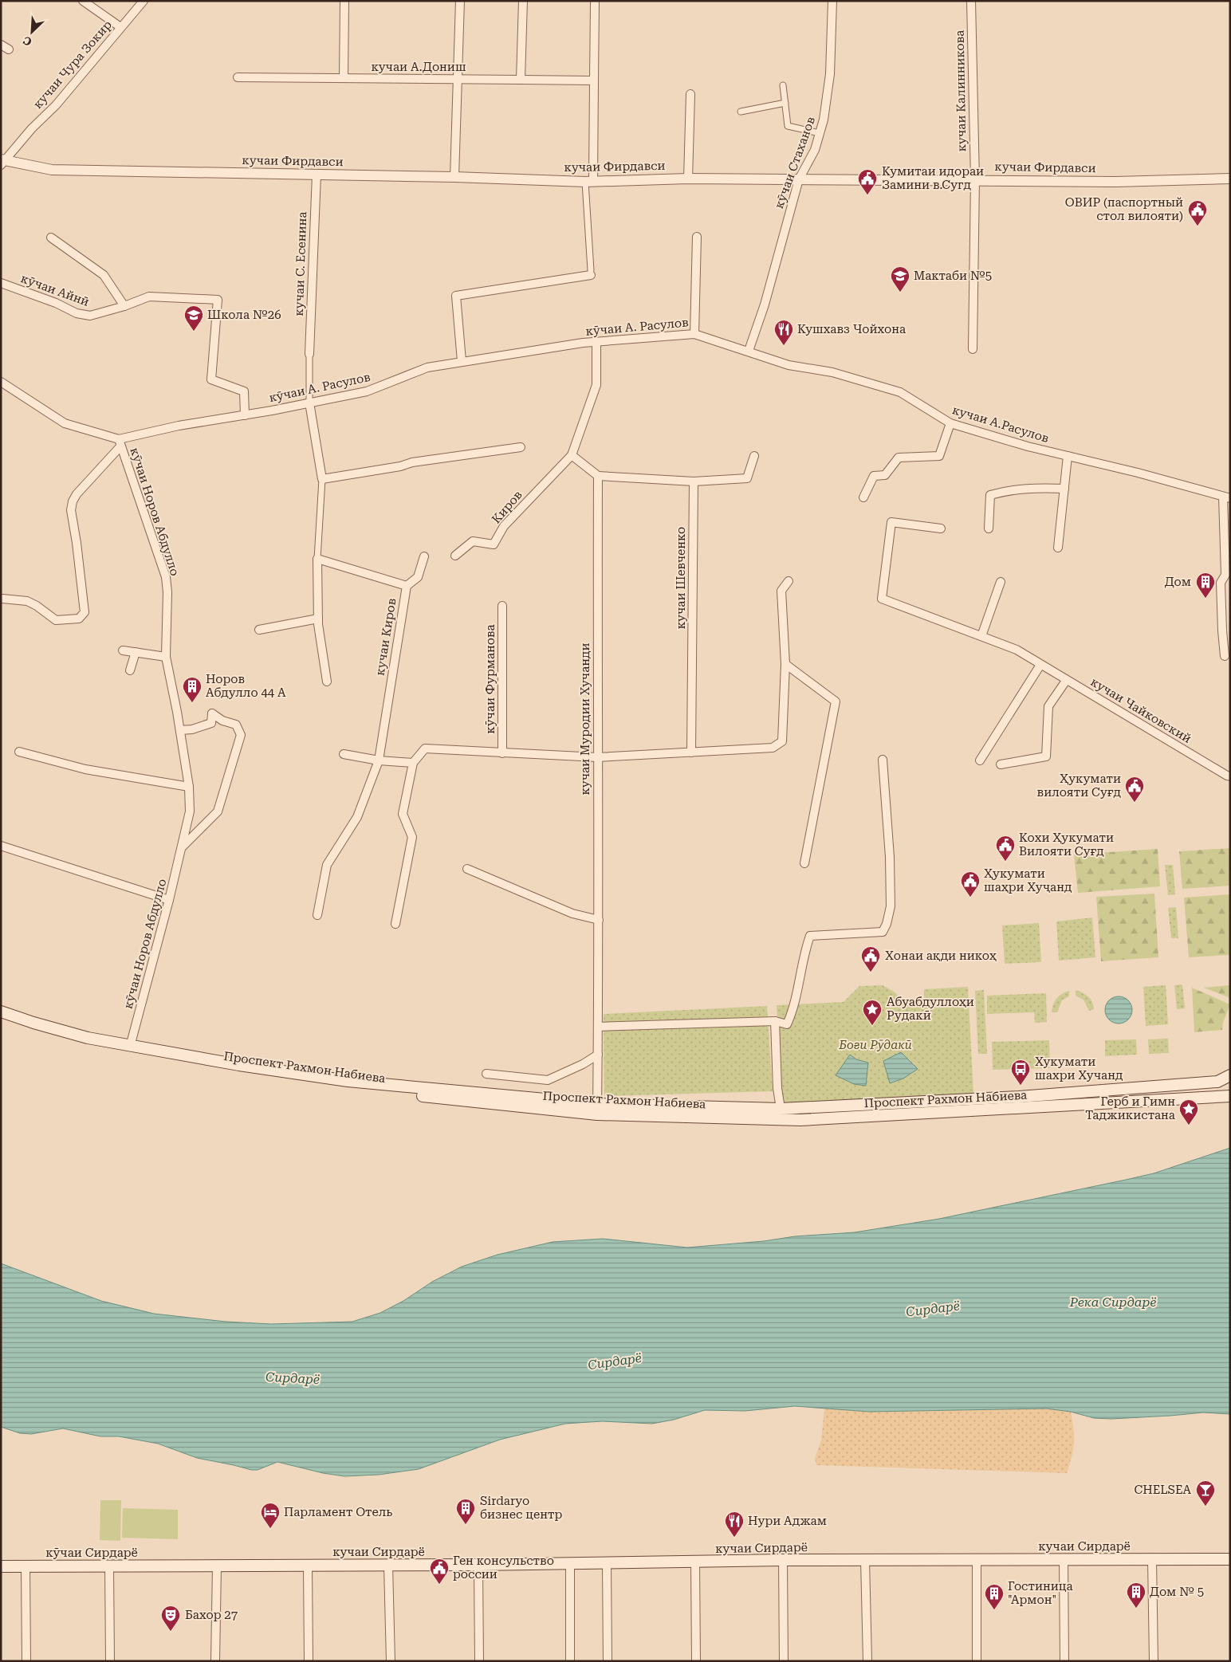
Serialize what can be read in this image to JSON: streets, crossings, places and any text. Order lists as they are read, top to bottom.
{
  "streets": {
    "main road": ["Проспект Рахмон Набиева", "кучаи Сирдарё", "кӯчаи Сирдарё"],
    "street": [
      "кучаи Чура Зокир",
      "кучаи А.Дониш",
      "кучаи Калинникова",
      "кучаи Фирдавси",
      "кӯчаи Стаханов",
      "кучаи С. Есенина",
      "кӯчаи Айнӣ",
      "кӯчаи А. Расулов",
      "кучаи А.Расулов",
      "Киров",
      "кӯчаи Норов Абдулло",
      "кучаи Шевченко",
      "кучаи Киров",
      "кӯчаи Фурманова",
      "кучаи Чайковский",
      "кучаи Муродии Хучанди"
    ]
  },
  "crossings": [
    ["кучаи Чура Зокир", "кучаи Фирдавси"],
    ["кучаи Калинникова", "кучаи Фирдавси"],
    ["кучаи Фирдавси", "кӯчаи Стаханов"],
    ["кучаи Фирдавси", "кучаи С. Есенина"],
    ["кӯчаи Стаханов", "кӯчаи А. Расулов"],
    ["кӯчаи Стаханов", "кучаи А.Расулов"],
    ["кӯчаи Айнӣ", "кӯчаи А. Расулов"],
    ["кӯчаи А. Расулов", "кучаи А.Расулов"],
    ["кӯчаи А. Расулов", "кӯчаи Норов Абдулло"],
    ["кӯчаи Норов Абдулло", "Проспект Рахмон Набиева"],
    ["кучаи Муродии Хучанди", "Проспект Рахмон Набиева"],
    ["кучаи Сирдарё", "кӯчаи Сирдарё"]
  ],
  "water": ["Река Сирдарё", "Сирдарё"],
  "parks": ["Боғи Рӯдакӣ"],
  "places": {
    "public building": [
      "Кумитаи идораи Замини в.Сугд",
      "ОВИР (паспортный стол вилояти)",
      "Ҳукумати вилояти Суғд",
      "Кохи Ҳукумати Вилояти Суғд",
      "Ҳукумати шаҳри Хуҷанд",
      "Хонаи ақди никоҳ",
      "Ген консульство россии"
    ],
    "school or university": ["Мактаби №5", "Школа №26"],
    "restaurant": ["Кушхавз Чойхона", "Нури Аджам"],
    "building": [
      "Дом",
      "Норов Абдулло 44 А",
      "Sirdaryo бизнес центр",
      "Дом № 5",
      "Гостиница \"Армон\""
    ],
    "place": ["Абуабдуллоҳи Рудакӣ", "Герб и Гимн Таджикистана"],
    "bus stop": ["Хукумати шахри Хучанд"],
    "bar": ["CHELSEA"],
    "hotel": ["Парламент Отель"],
    "theatre": ["Бахор 27"]
  },
  "north": "bottom left"
}
